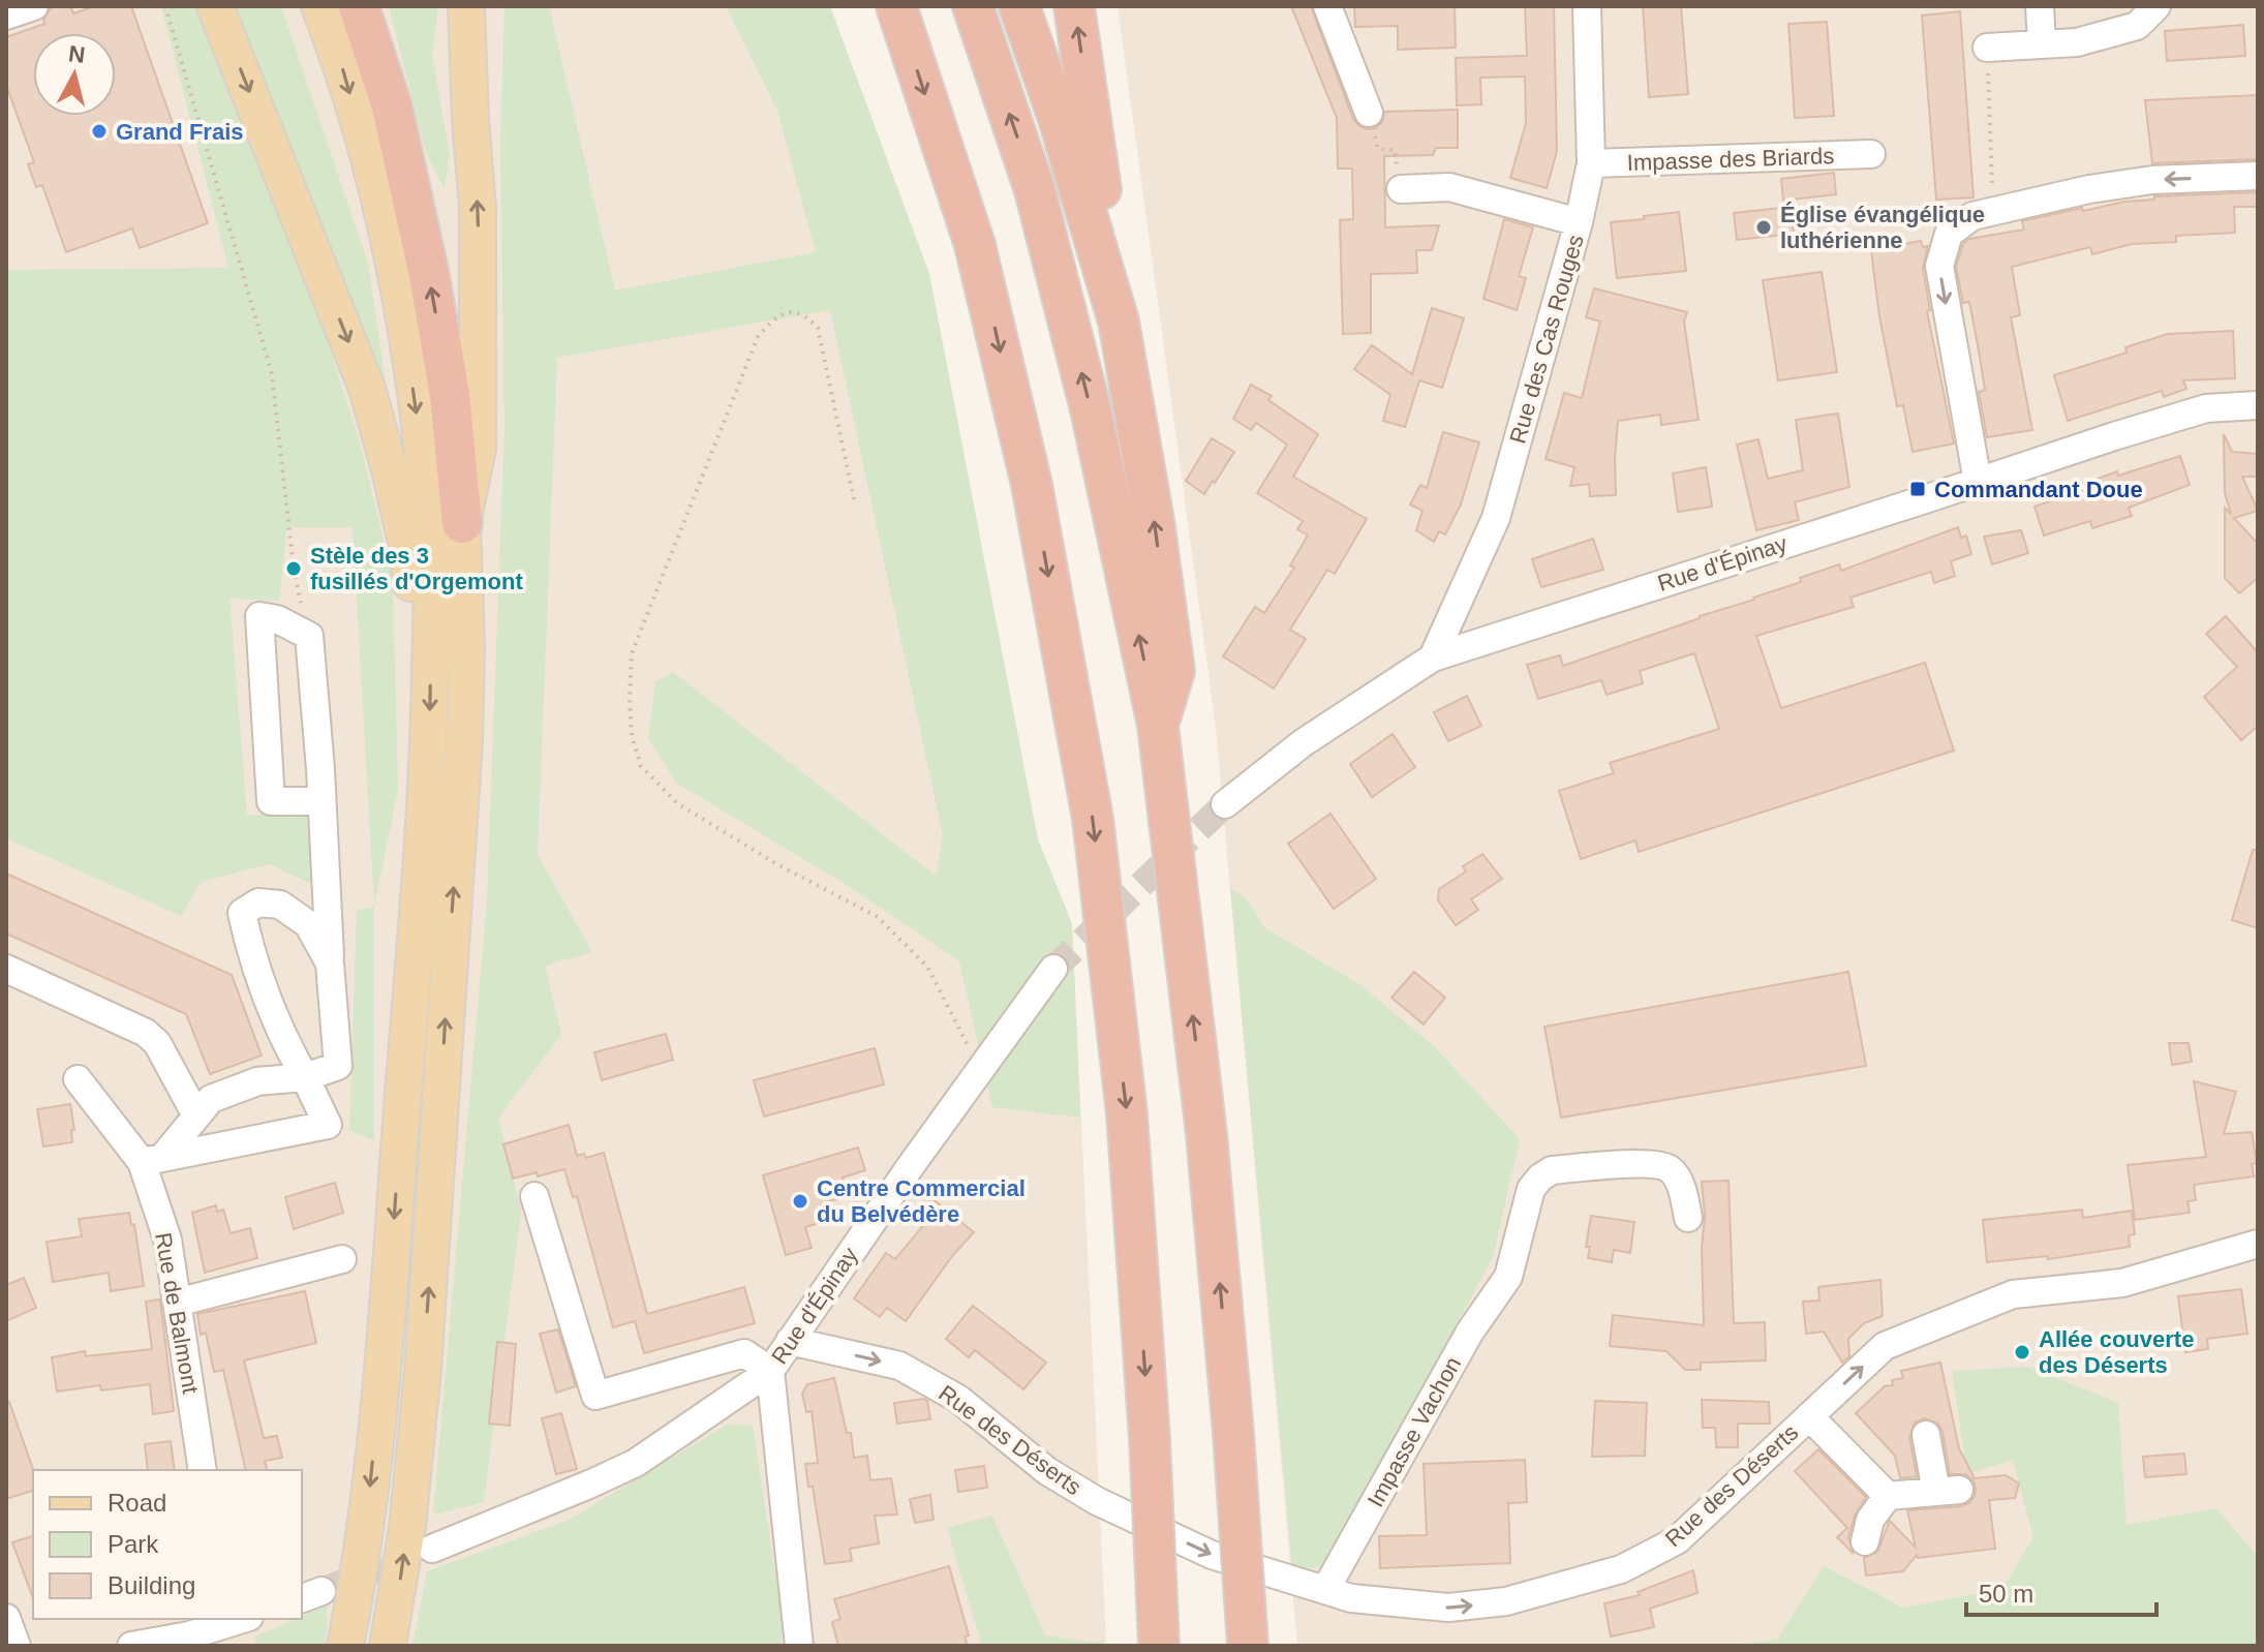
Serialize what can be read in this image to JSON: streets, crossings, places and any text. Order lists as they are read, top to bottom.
{
  "streets": {
    "street": [
      "Impasse des Briards",
      "Rue des Cas Rouges",
      "Rue d'Épinay",
      "Rue de Balmont",
      "Impasse Vachon",
      "Rue des Déserts"
    ]
  },
  "crossings": [
    ["Impasse des Briards", "Rue des Cas Rouges"],
    ["Rue des Cas Rouges", "Rue d'Épinay"],
    ["Rue d'Épinay", "Rue des Déserts"],
    ["Impasse Vachon", "Rue des Déserts"]
  ],
  "one_way": ["Rue des Déserts"],
  "places": {
    "other": [
      "Grand Frais",
      "Église évangélique luthérienne",
      "Stèle des 3 fusillés d'Orgemont",
      "Centre Commercial du Belvédère",
      "Allée couverte des Déserts"
    ],
    "transit": ["Commandant Doue"]
  },
  "legend": ["Road", "Park", "Building"],
  "scale_bar": "50 m",
  "north": "top"
}
